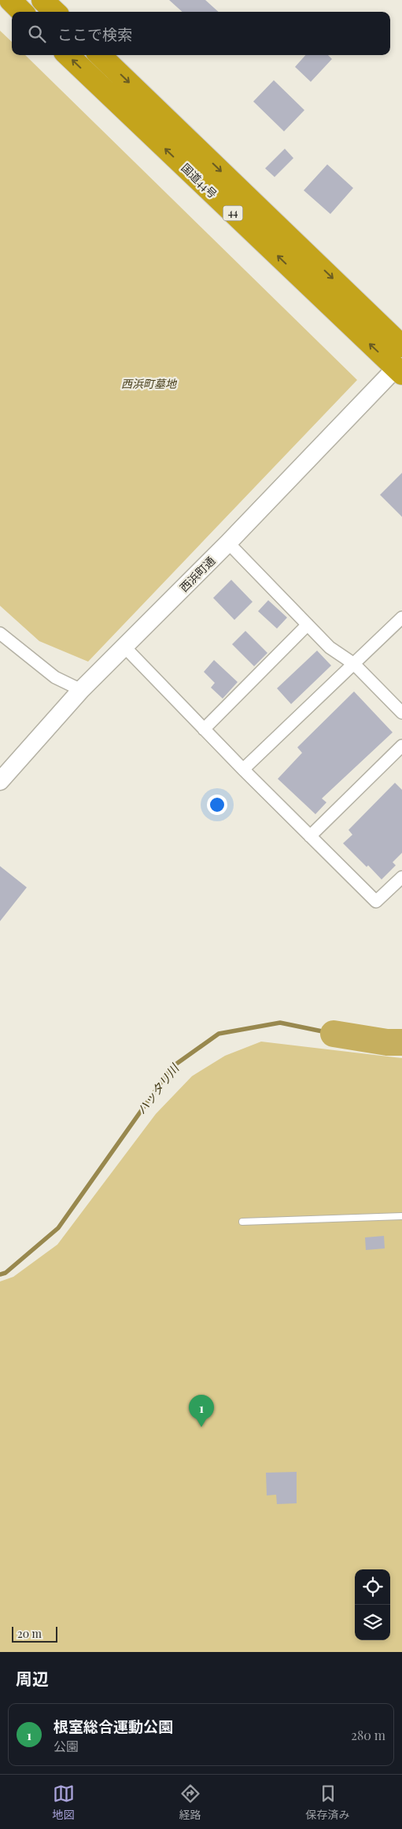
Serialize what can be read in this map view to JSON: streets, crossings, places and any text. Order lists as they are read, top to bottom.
{
  "streets": {
    "highway": ["国道44号", "44"],
    "street": ["西浜町通"]
  },
  "crossings": [
    ["国道44号", "西浜町通"]
  ],
  "water": ["ハッタリ川"],
  "parks": ["西浜町墓地"],
  "scale_bar": "20 m",
  "page": {
    "search": "ここで検索",
    "pins": "1",
    "scale": "20 m",
    "heading": "周辺",
    "list": [
      {
        "mark": "1",
        "name": "根室総合運動公園",
        "note": "公園",
        "value": "280 m"
      }
    ],
    "nav": ["地図", "経路", "保存済み"]
  }
}
